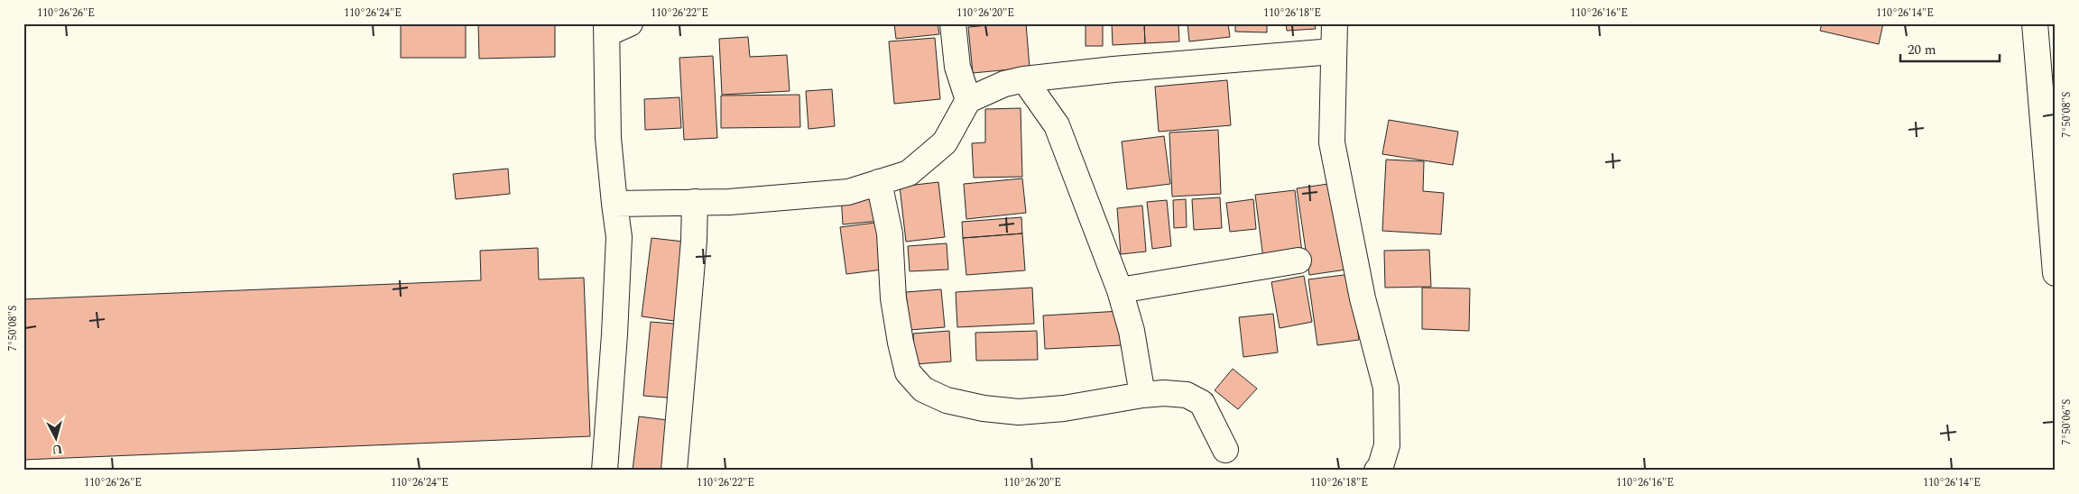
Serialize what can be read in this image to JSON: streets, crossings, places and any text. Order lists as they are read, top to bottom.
{
  "scale_bar": "20 m",
  "north": "bottom",
  "coordinates": [
    "110°26'26\"E",
    "110°26'24\"E",
    "110°26'22\"E",
    "110°26'20\"E",
    "110°26'18\"E",
    "110°26'16\"E",
    "110°26'14\"E",
    "7°50'08\"S",
    "7°50'06\"S"
  ]
}
